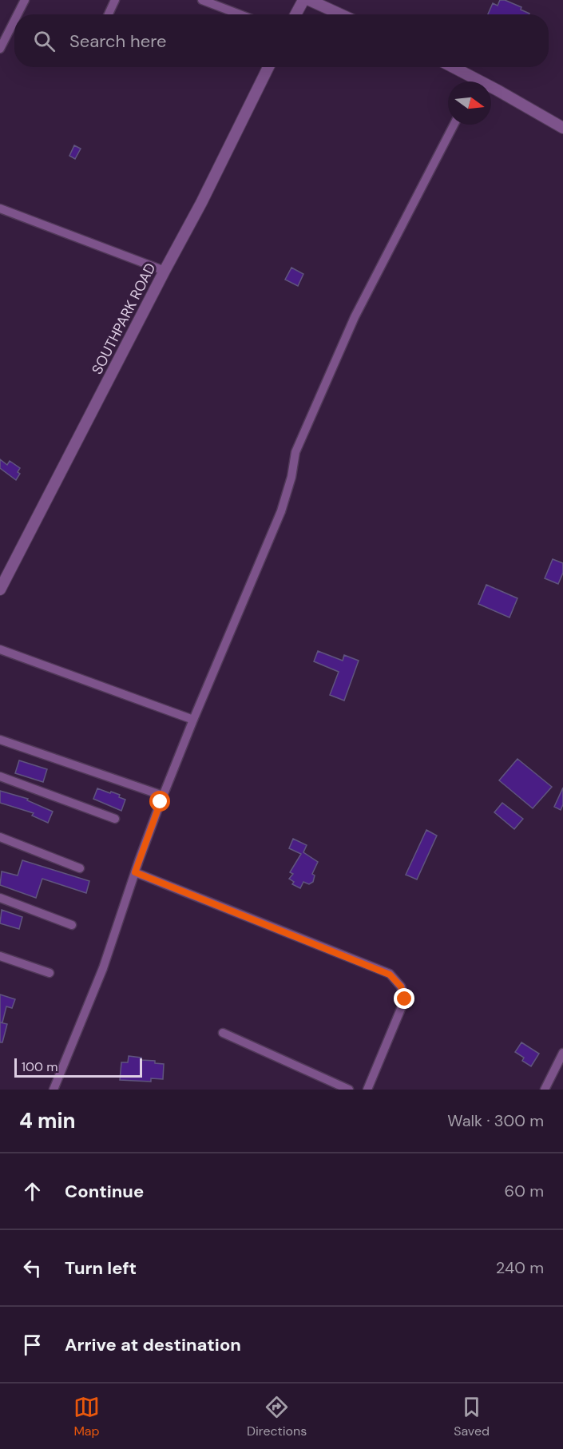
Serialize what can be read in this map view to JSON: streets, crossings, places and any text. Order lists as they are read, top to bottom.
{
  "streets": {
    "street": ["SOUTHPARK ROAD"]
  },
  "scale_bar": "100 m",
  "north": "right",
  "page": {
    "search": "Search here",
    "scale": "100 m",
    "heading": ["4 min", "Walk · 300 m"],
    "list": [
      ["Continue", "60 m"],
      ["Turn left", "240 m"],
      "Arrive at destination"
    ],
    "nav": ["Map", "Directions", "Saved"]
  }
}
